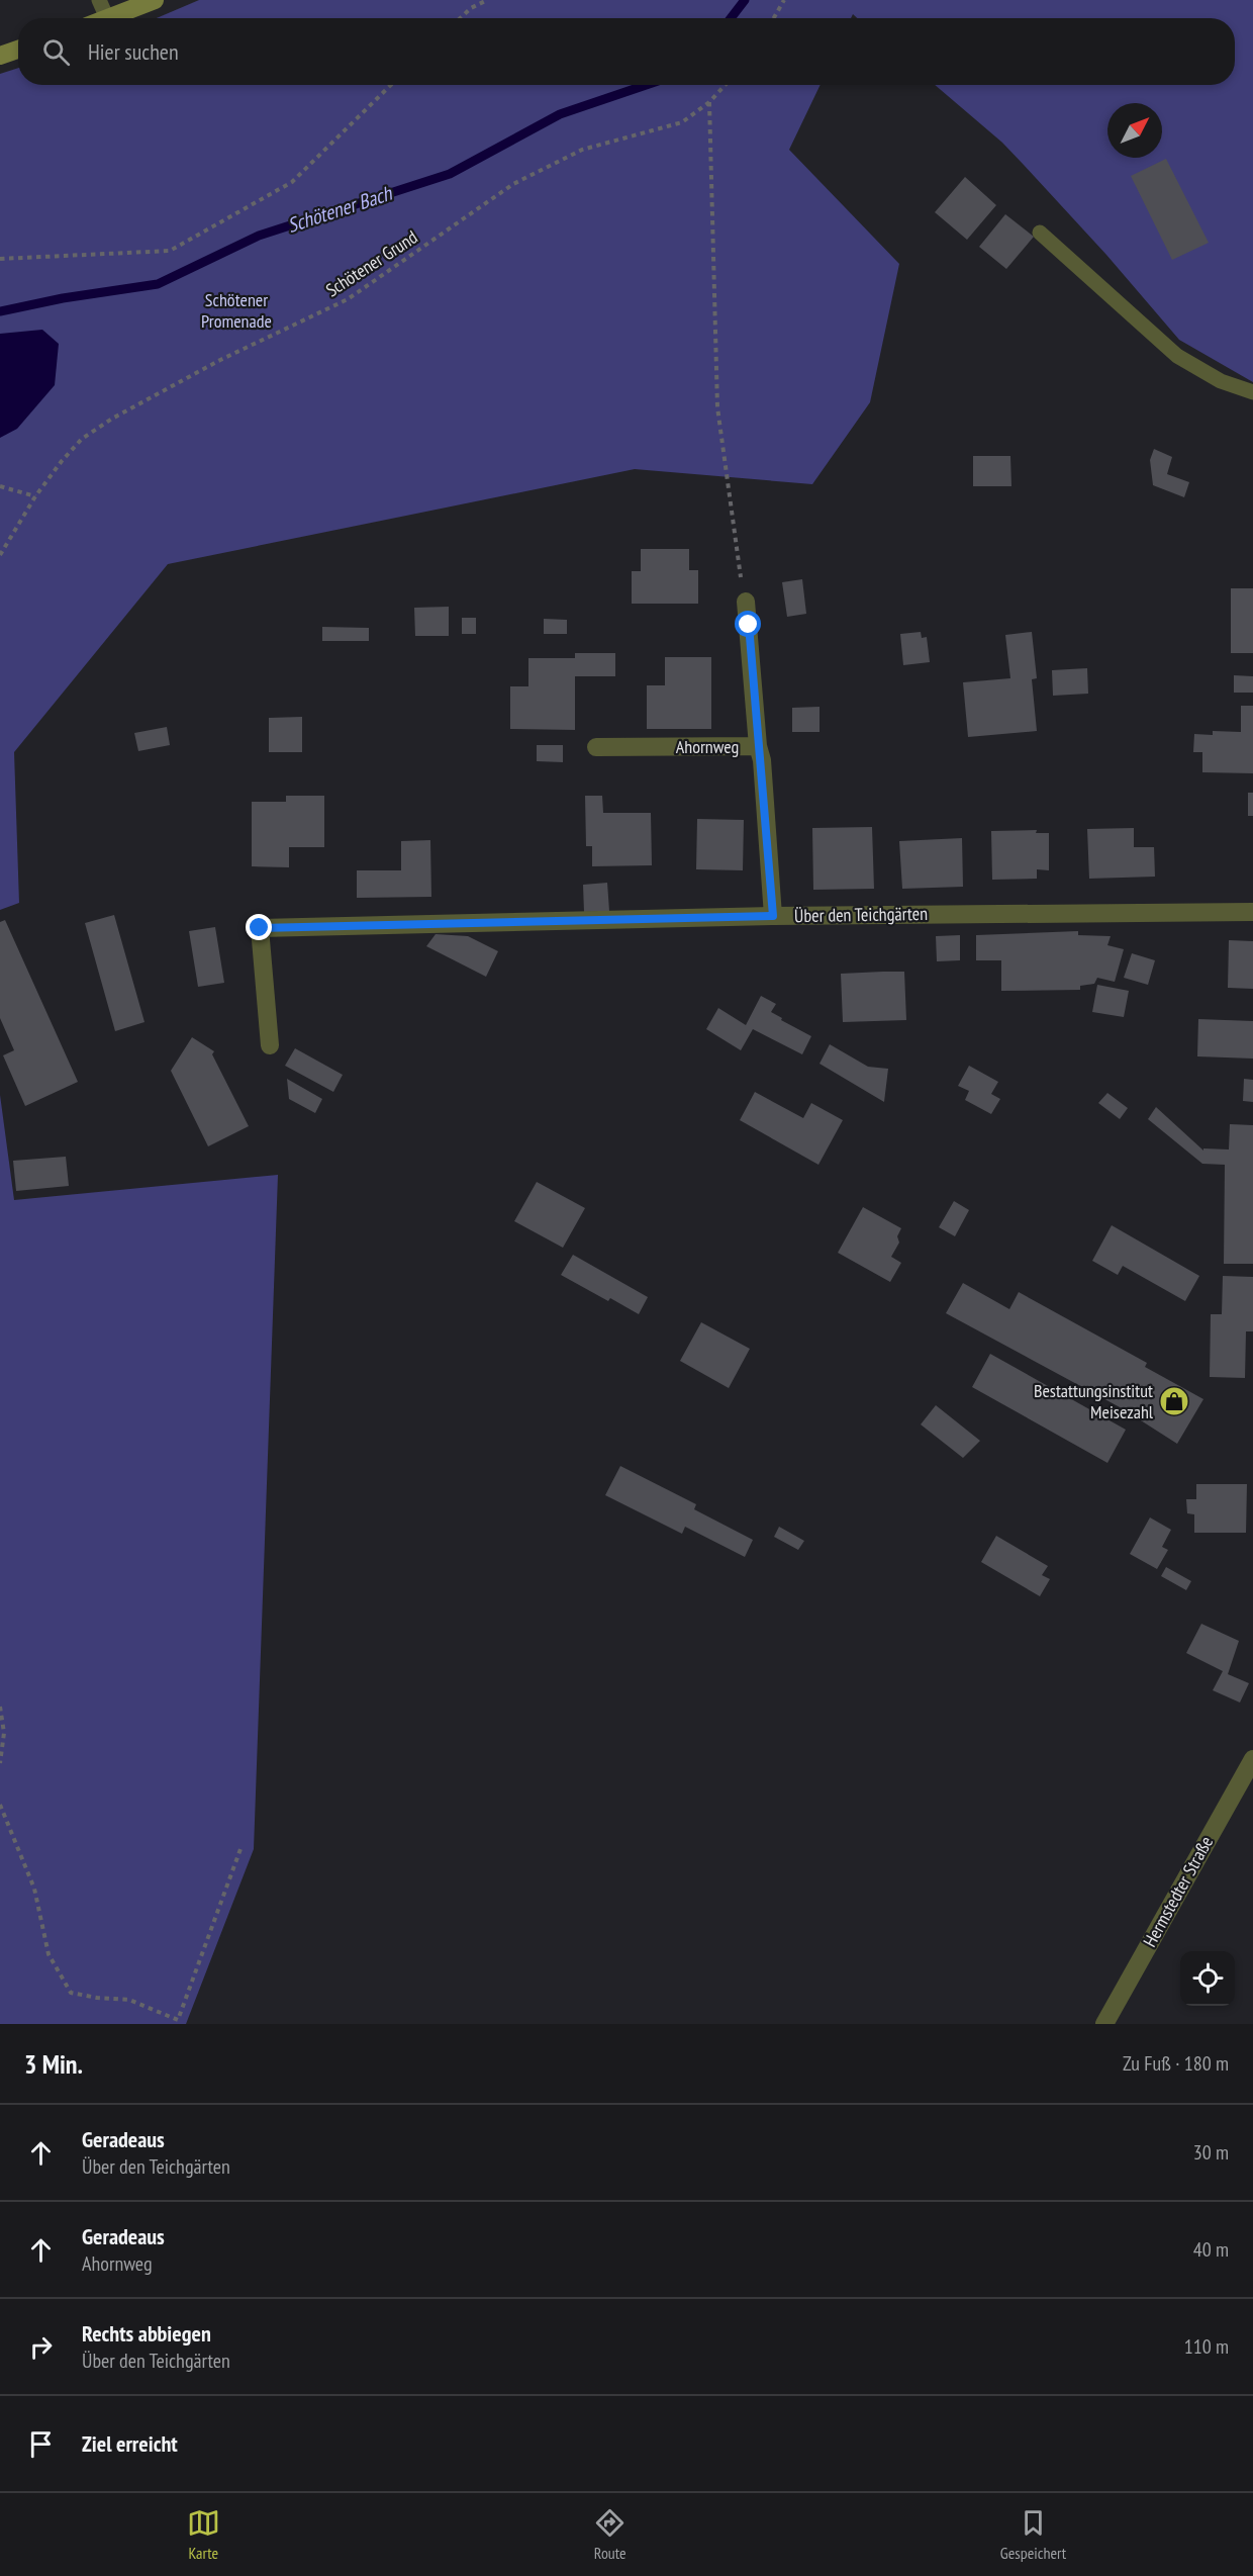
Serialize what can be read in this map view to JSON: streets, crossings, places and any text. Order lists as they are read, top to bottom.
{
  "streets": {
    "street": ["Ahornweg", "Über den Teichgärten", "Hermstedter Straße"],
    "path": ["Schötener Grund"]
  },
  "crossings": [
    ["Ahornweg", "Über den Teichgärten"]
  ],
  "water": ["Schötener Bach"],
  "parks": ["Schötener Promenade"],
  "places": {
    "shop": ["Bestattungsinstitut Meisezahl"]
  },
  "north": "top right",
  "page": {
    "search": "Hier suchen",
    "heading": ["3 Min.", "Zu Fuß · 180 m"],
    "list": [
      ["Geradeaus", "Über den Teichgärten", "30 m"],
      ["Geradeaus", "Ahornweg", "40 m"],
      ["Rechts abbiegen", "Über den Teichgärten", "110 m"],
      "Ziel erreicht"
    ],
    "nav": ["Karte", "Route", "Gespeichert"]
  }
}
